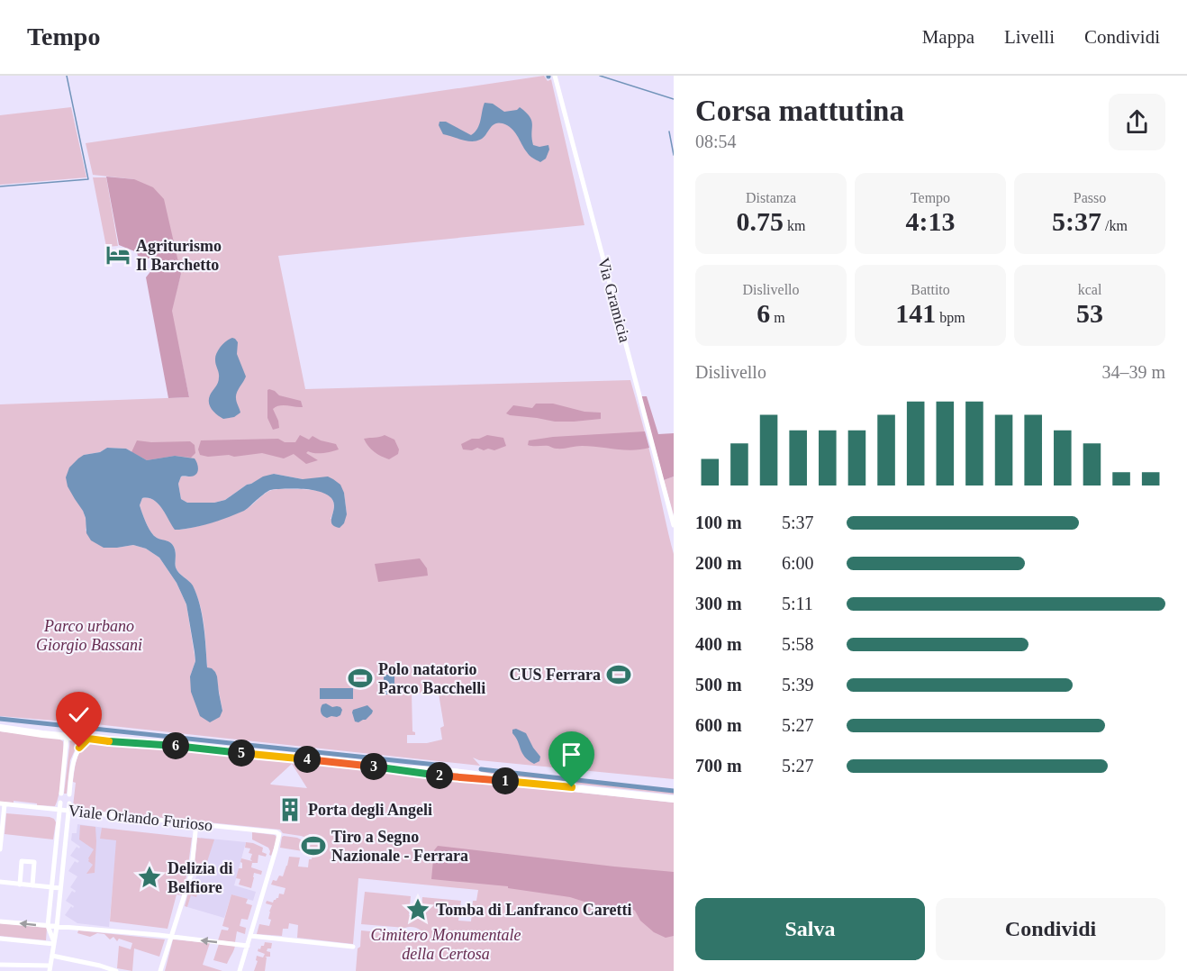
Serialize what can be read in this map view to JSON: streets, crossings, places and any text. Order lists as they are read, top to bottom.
{
  "streets": {
    "street": ["Via Gramicia", "Viale Orlando Furioso"]
  },
  "parks": ["Parco urbano Giorgio Bassani", "Cimitero Monumentale della Certosa"],
  "places": {
    "hotel": ["Agriturismo Il Barchetto"],
    "sports": ["CUS Ferrara", "Polo natatorio Parco Bacchelli", "Tiro a Segno Nazionale - Ferrara"],
    "building": ["Porta degli Angeli"],
    "place": ["Delizia di Belfiore", "Tomba di Lanfranco Caretti"]
  },
  "page": {
    "header": "Tempo",
    "nav": ["Mappa", "Livelli", "Condividi"],
    "heading": ["Corsa mattutina", "08:54"],
    "stats": [
      ["Distanza", "0.75 km"],
      ["Tempo", "4:13"],
      ["Passo", "5:37 /km"],
      ["Dislivello", "6 m"],
      ["Battito", "141 bpm"],
      ["kcal", "53"]
    ],
    "chart": ["Dislivello", "34–39 m"],
    "list": [
      {
        "name": "100 m",
        "note": "5:37"
      },
      {
        "name": "200 m",
        "note": "6:00"
      },
      {
        "name": "300 m",
        "note": "5:11"
      },
      {
        "name": "400 m",
        "note": "5:58"
      },
      {
        "name": "500 m",
        "note": "5:39"
      },
      {
        "name": "600 m",
        "note": "5:27"
      },
      {
        "name": "700 m",
        "note": "5:27"
      }
    ],
    "pins": [
      "6",
      "5",
      "4",
      "3",
      "2",
      "1"
    ],
    "buttons": ["Salva", "Condividi"]
  }
}
